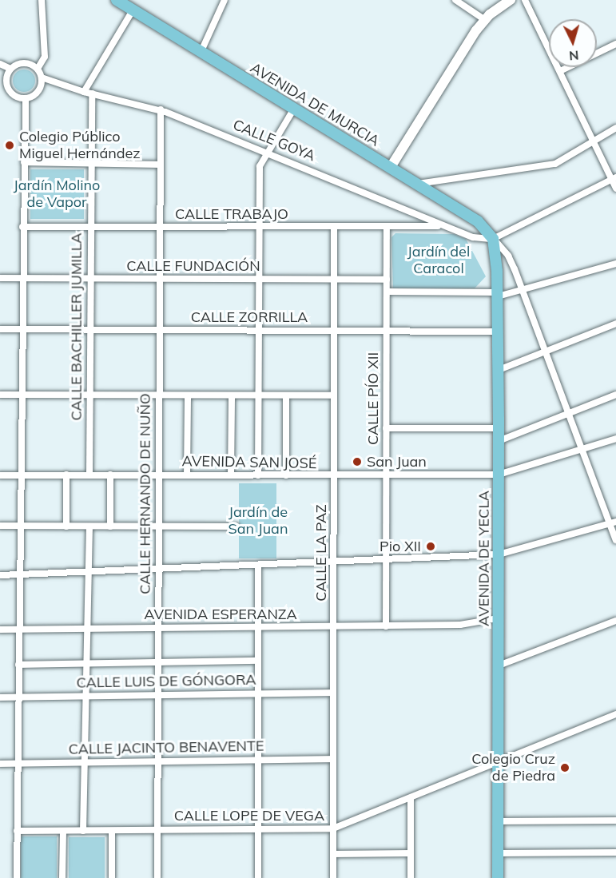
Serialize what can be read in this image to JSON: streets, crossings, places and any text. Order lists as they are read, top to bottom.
{
  "streets": {
    "main road": ["AVENIDA DE MURCIA", "AVENIDA DE YECLA"],
    "street": [
      "CALLE GOYA",
      "CALLE TRABAJO",
      "CALLE FUNDACIÓN",
      "CALLE ZORRILLA",
      "CALLE BACHILLER JUMILLA",
      "CALLE PÍO XII",
      "AVENIDA SAN JOSÉ",
      "CALLE HERNANDO DE NUÑO",
      "CALLE LA PAZ",
      "AVENIDA ESPERANZA",
      "CALLE LUIS DE GÓNGORA",
      "CALLE JACINTO BENAVENTE",
      "CALLE LOPE DE VEGA"
    ]
  },
  "crossings": [
    ["AVENIDA DE MURCIA", "CALLE GOYA"],
    ["AVENIDA DE MURCIA", "AVENIDA DE YECLA"],
    ["CALLE GOYA", "CALLE TRABAJO"],
    ["CALLE GOYA", "CALLE BACHILLER JUMILLA"],
    ["CALLE GOYA", "CALLE HERNANDO DE NUÑO"],
    ["CALLE GOYA", "AVENIDA DE YECLA"],
    ["CALLE TRABAJO", "CALLE BACHILLER JUMILLA"],
    ["CALLE TRABAJO", "CALLE PÍO XII"],
    ["CALLE TRABAJO", "CALLE HERNANDO DE NUÑO"],
    ["CALLE TRABAJO", "CALLE LA PAZ"],
    ["CALLE FUNDACIÓN", "CALLE BACHILLER JUMILLA"],
    ["CALLE FUNDACIÓN", "CALLE PÍO XII"],
    ["CALLE FUNDACIÓN", "CALLE HERNANDO DE NUÑO"],
    ["CALLE FUNDACIÓN", "CALLE LA PAZ"],
    ["CALLE ZORRILLA", "CALLE BACHILLER JUMILLA"],
    ["CALLE ZORRILLA", "CALLE PÍO XII"],
    ["CALLE ZORRILLA", "CALLE HERNANDO DE NUÑO"],
    ["CALLE ZORRILLA", "CALLE LA PAZ"],
    ["CALLE ZORRILLA", "AVENIDA DE YECLA"],
    ["CALLE BACHILLER JUMILLA", "AVENIDA SAN JOSÉ"],
    ["CALLE PÍO XII", "AVENIDA SAN JOSÉ"],
    ["CALLE PÍO XII", "AVENIDA ESPERANZA"],
    ["AVENIDA SAN JOSÉ", "CALLE HERNANDO DE NUÑO"],
    ["AVENIDA SAN JOSÉ", "CALLE LA PAZ"],
    ["AVENIDA SAN JOSÉ", "AVENIDA DE YECLA"],
    ["CALLE HERNANDO DE NUÑO", "AVENIDA ESPERANZA"],
    ["CALLE HERNANDO DE NUÑO", "CALLE LUIS DE GÓNGORA"],
    ["CALLE HERNANDO DE NUÑO", "CALLE JACINTO BENAVENTE"],
    ["CALLE HERNANDO DE NUÑO", "CALLE LOPE DE VEGA"],
    ["CALLE LA PAZ", "AVENIDA ESPERANZA"],
    ["CALLE LA PAZ", "CALLE LUIS DE GÓNGORA"],
    ["CALLE LA PAZ", "CALLE JACINTO BENAVENTE"],
    ["CALLE LA PAZ", "CALLE LOPE DE VEGA"],
    ["AVENIDA DE YECLA", "AVENIDA ESPERANZA"],
    ["AVENIDA DE YECLA", "CALLE LOPE DE VEGA"]
  ],
  "parks": ["Jardín Molino de Vapor", "Jardín del Caracol", "Jardín de San Juan"],
  "places": [
    "Colegio Público Miguel Hernández",
    "San Juan",
    "Pio XII",
    "Colegio Cruz de Piedra"
  ],
  "north": "bottom"
}
